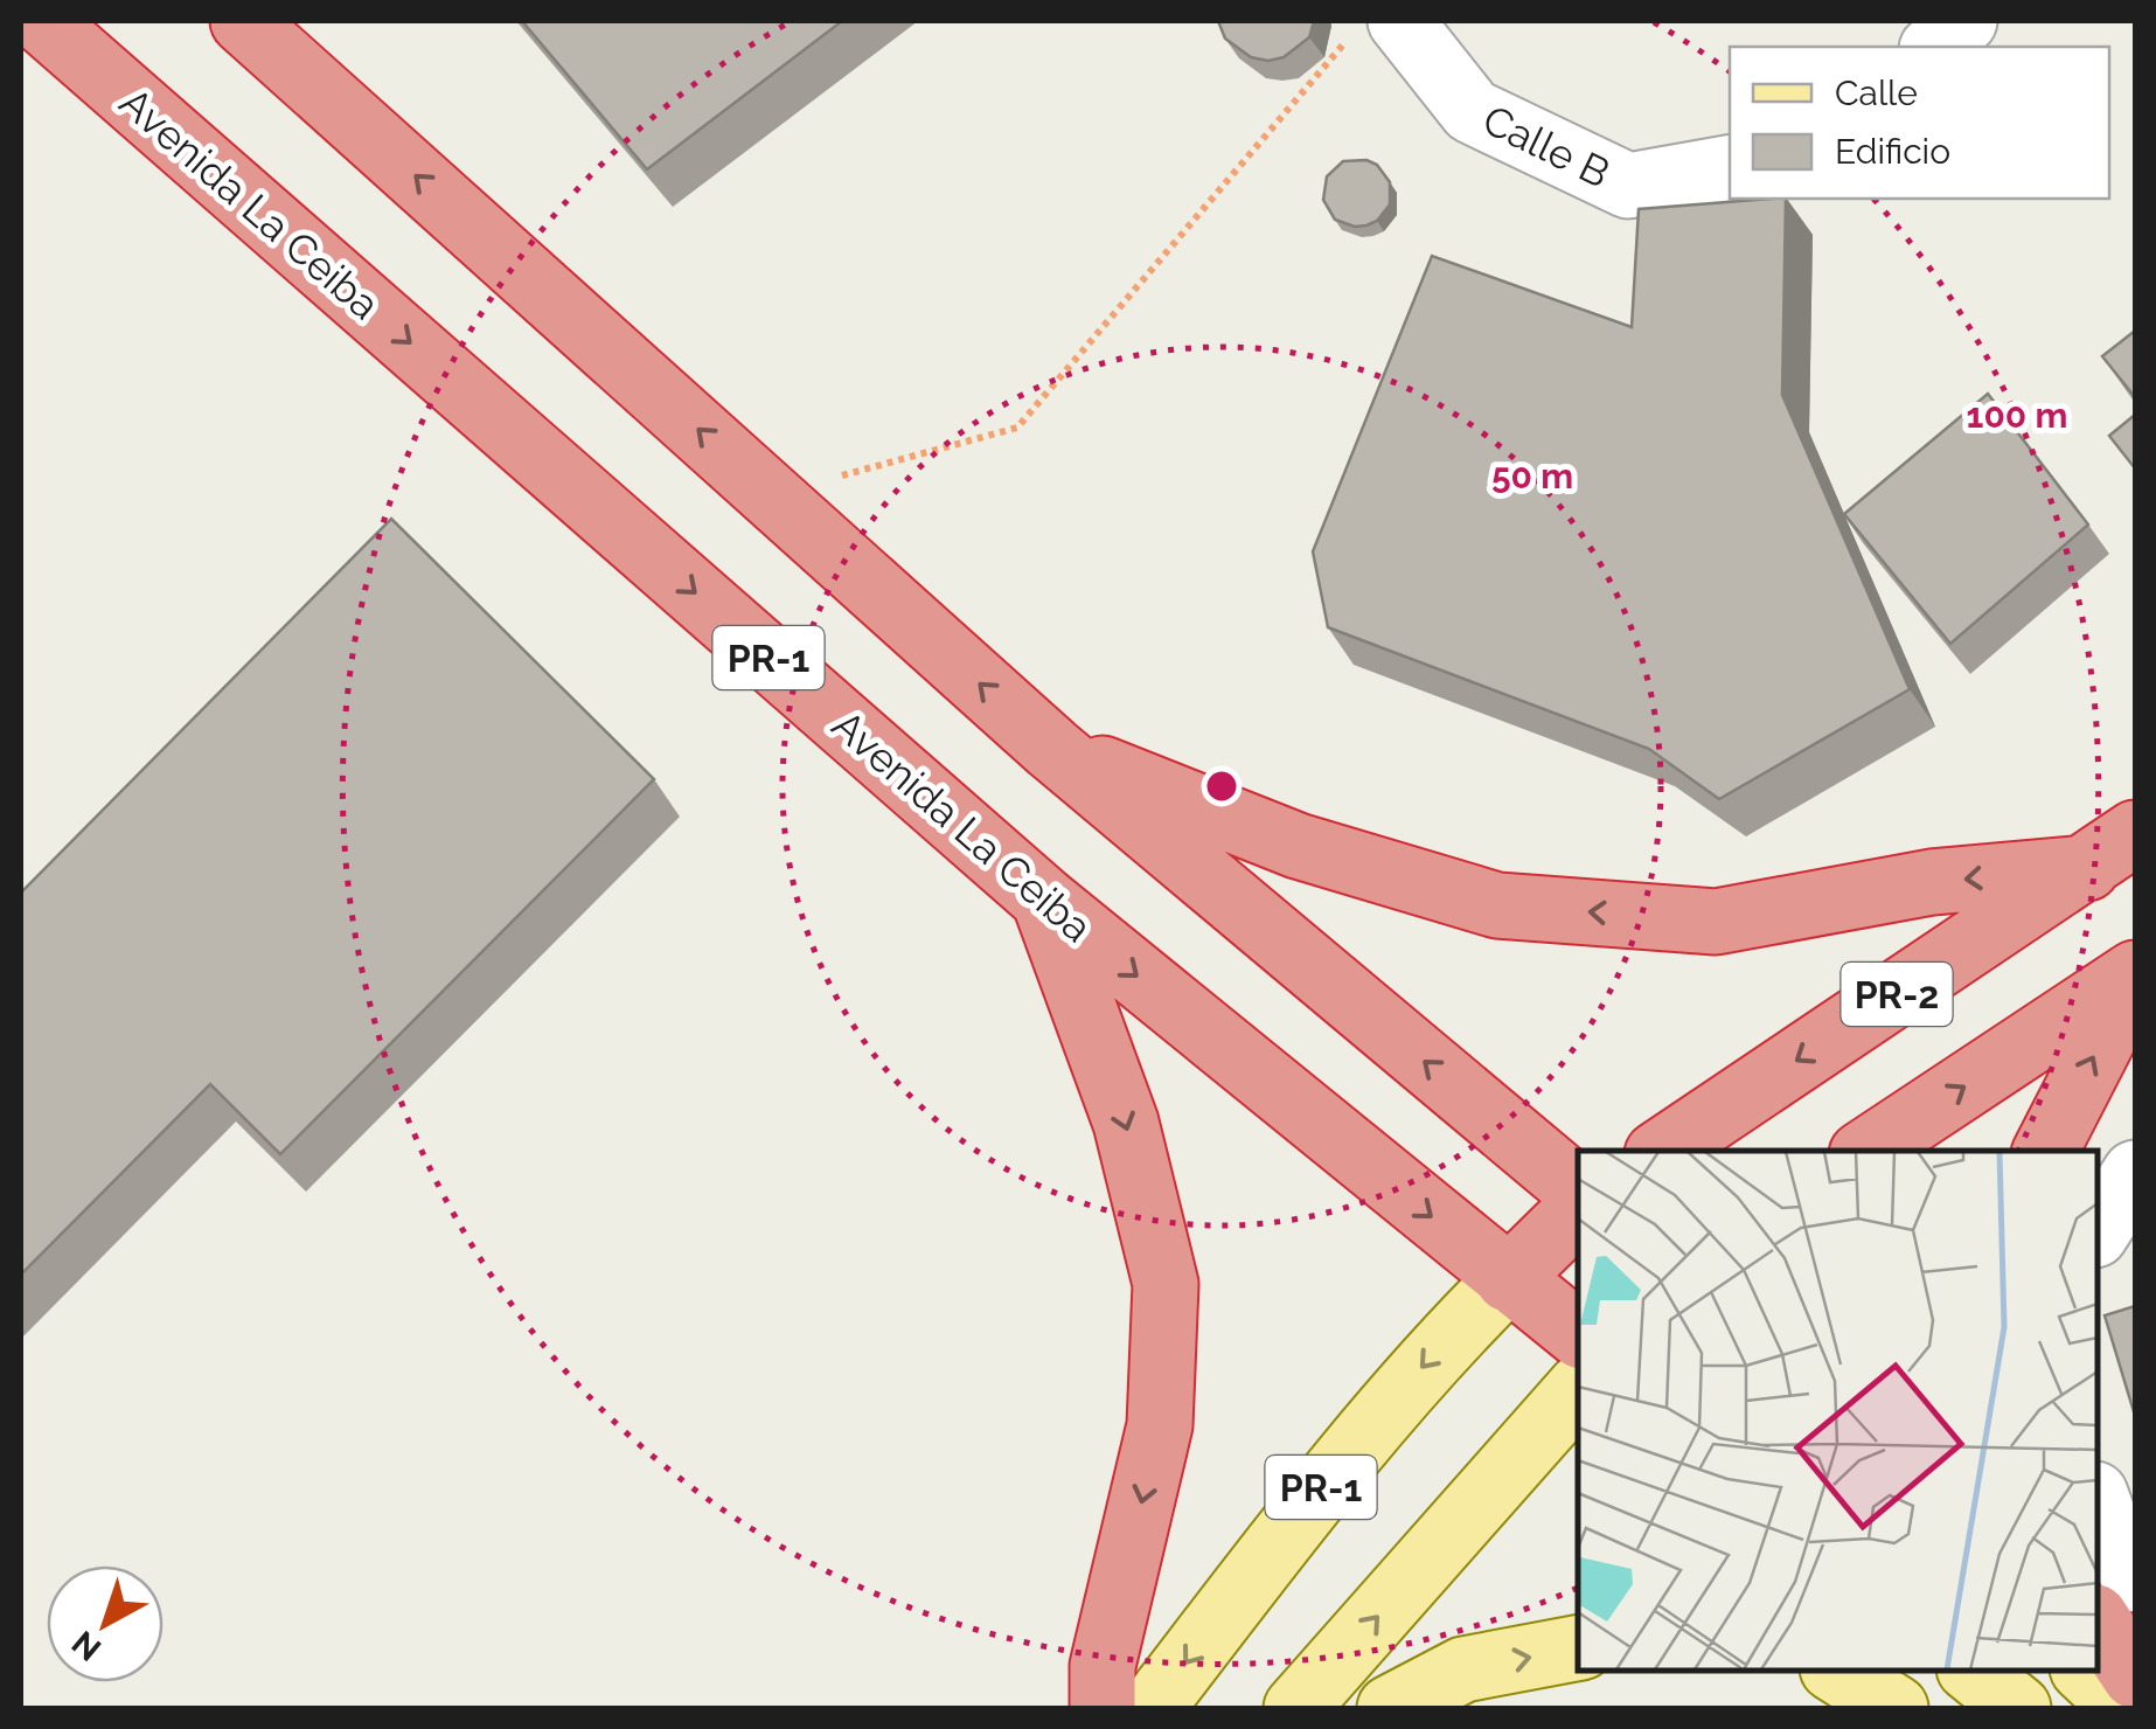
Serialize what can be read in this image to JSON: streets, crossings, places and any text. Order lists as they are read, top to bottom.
{
  "streets": {
    "highway": ["Avenida La Ceiba", "PR-1", "PR-2"],
    "street": ["Calle B"]
  },
  "crossings": [
    ["Avenida La Ceiba", "PR-1"]
  ],
  "legend": ["Calle", "Edificio"],
  "north": "bottom left",
  "rings": ["100 m", "50 m"]
}
